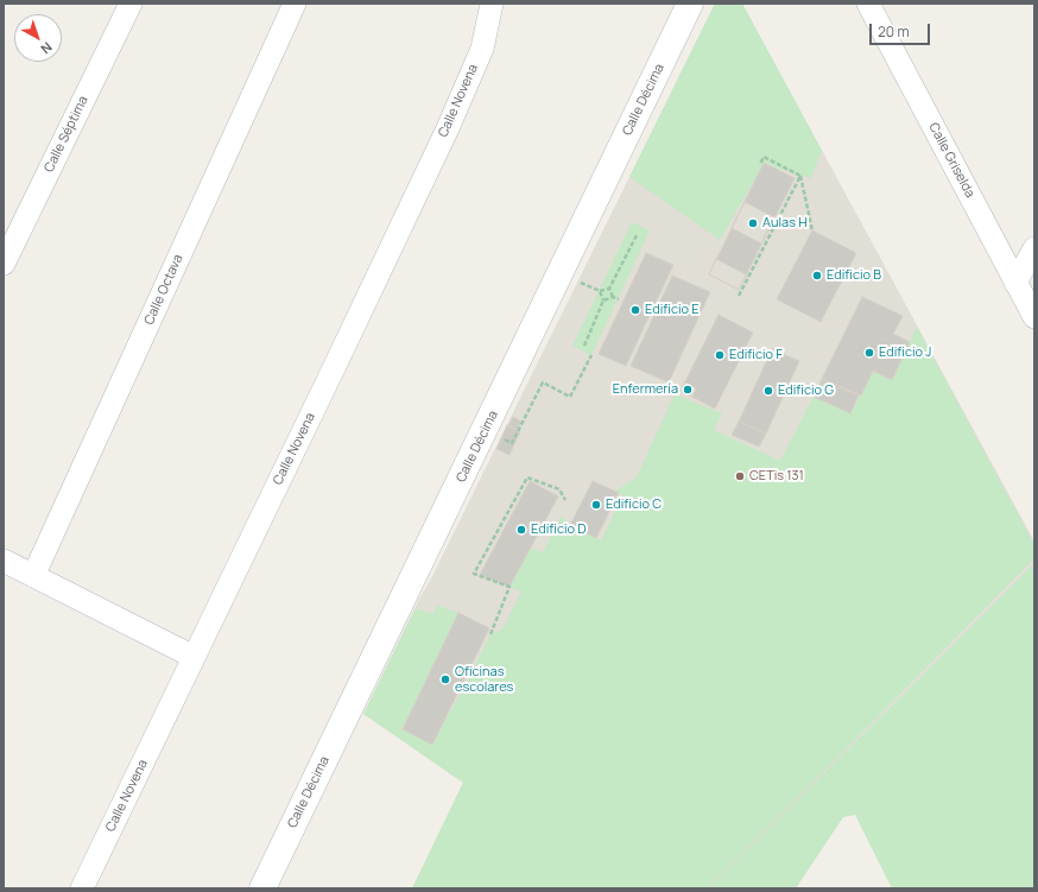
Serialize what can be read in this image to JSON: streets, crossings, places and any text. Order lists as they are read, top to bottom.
{
  "streets": {
    "street": [
      "Calle Décima",
      "Calle Novena",
      "Calle Séptima",
      "Calle Griselda",
      "Calle Octava"
    ]
  },
  "places": [
    "Aulas H",
    "Edificio B",
    "Edificio E",
    "Edificio J",
    "Edificio F",
    "Enfermería",
    "Edificio G",
    "CETis 131",
    "Edificio C",
    "Edificio D",
    "Oficinas escolares"
  ],
  "scale_bar": "20 m",
  "north": "bottom right"
}
